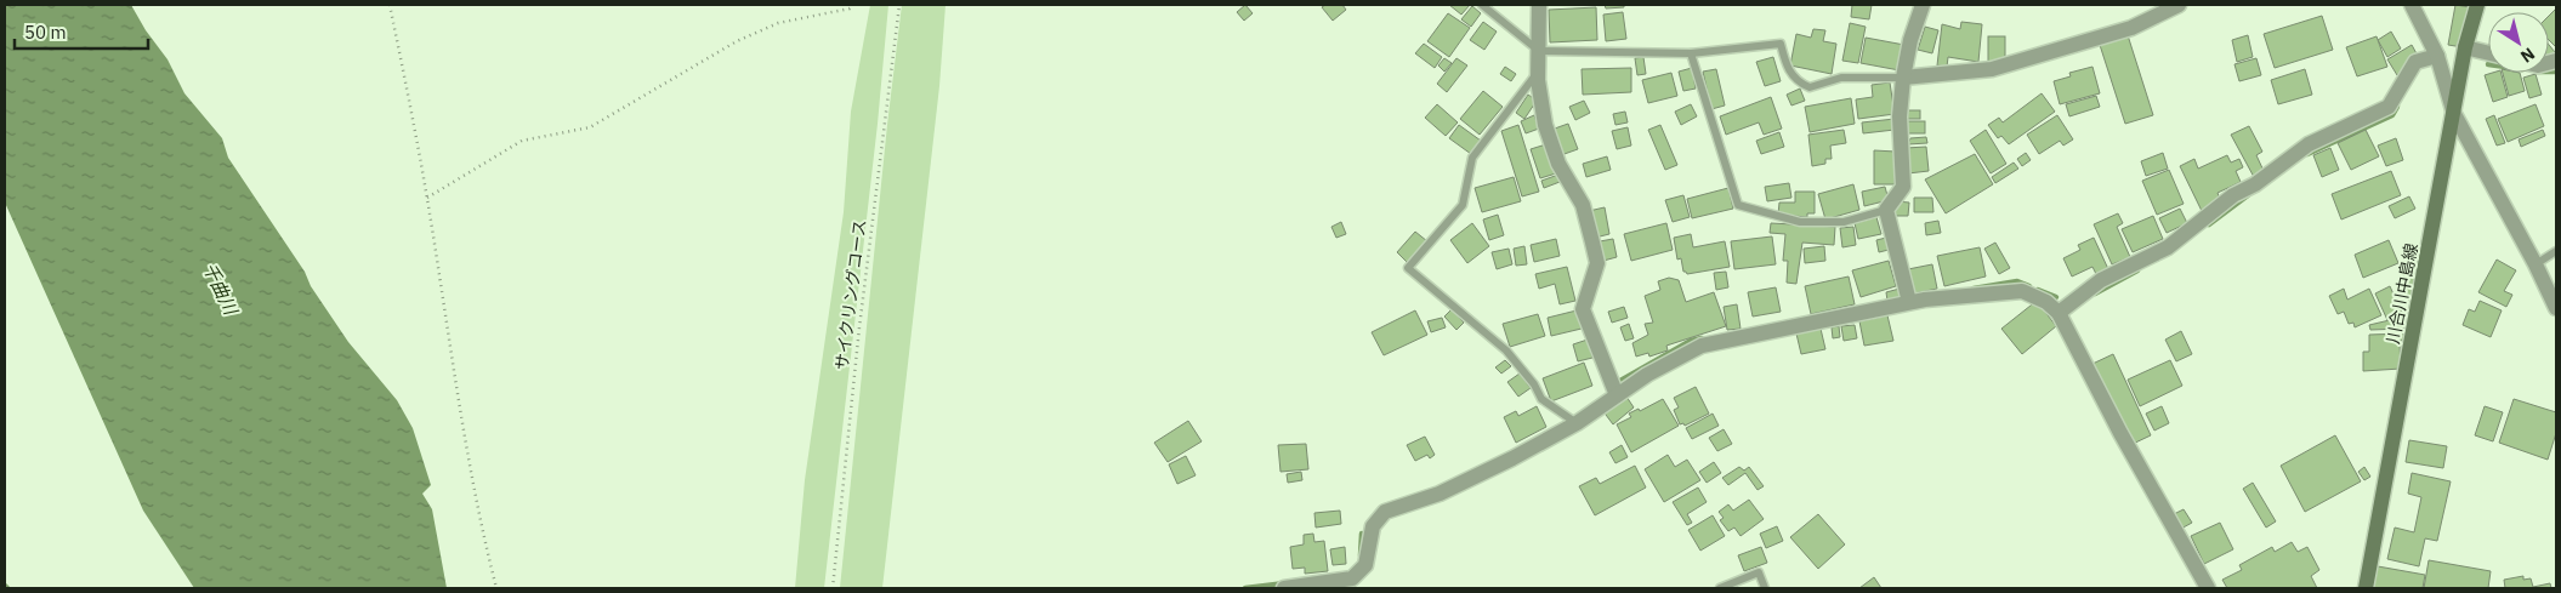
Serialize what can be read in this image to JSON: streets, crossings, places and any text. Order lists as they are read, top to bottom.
{
  "streets": {
    "main road": ["川合川中島線"],
    "path": ["サイクリングコース"]
  },
  "water": ["千曲川"],
  "scale_bar": "50 m",
  "north": "bottom right"
}
